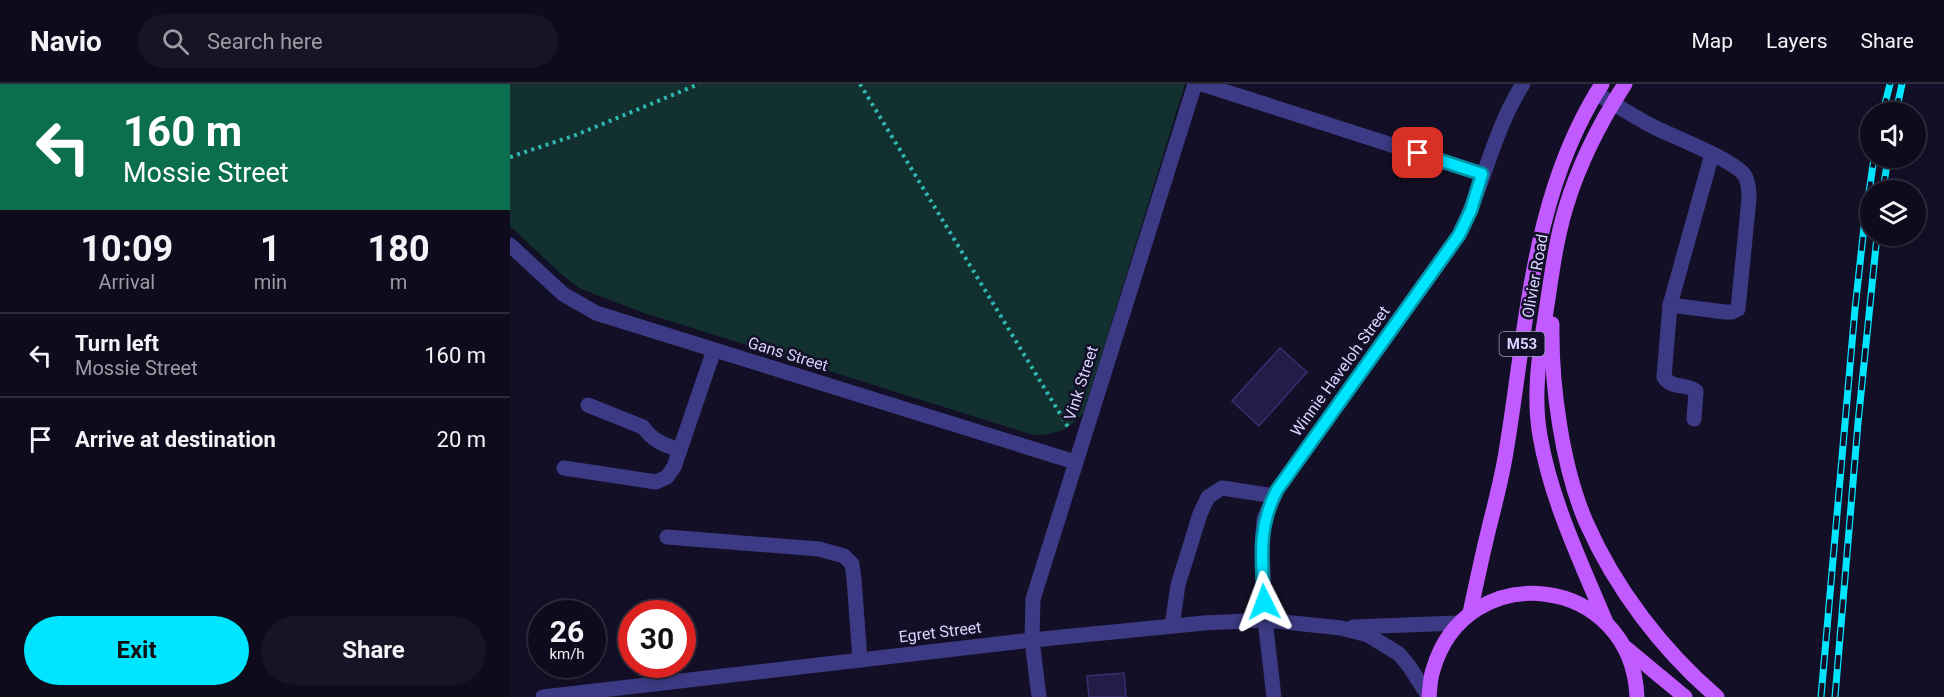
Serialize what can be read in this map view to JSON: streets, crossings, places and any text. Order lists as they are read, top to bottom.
{
  "streets": {
    "main road": ["Olivier Road", "M53"],
    "street": [
      "Gans Street",
      "Winnie Haveloh Street",
      "Vink Street",
      "Egret Street"
    ]
  },
  "crossings": [
    ["Olivier Road", "M53"],
    ["Gans Street", "Vink Street"],
    ["Winnie Haveloh Street", "Egret Street"],
    ["Vink Street", "Egret Street"]
  ],
  "page": {
    "header": "Navio",
    "search": "Search here",
    "nav": ["Map", "Layers", "Share"],
    "turn": ["160 m", "Mossie Street"],
    "eta": [
      "10:09",
      "Arrival",
      "1",
      "min",
      "180",
      "m"
    ],
    "list": [
      {
        "name": "Turn left",
        "note": "Mossie Street",
        "value": "160 m"
      },
      {
        "name": "Arrive at destination",
        "value": "20 m"
      }
    ],
    "speed": "26 km/h",
    "limit": "30",
    "buttons": ["Exit", "Share"]
  }
}
